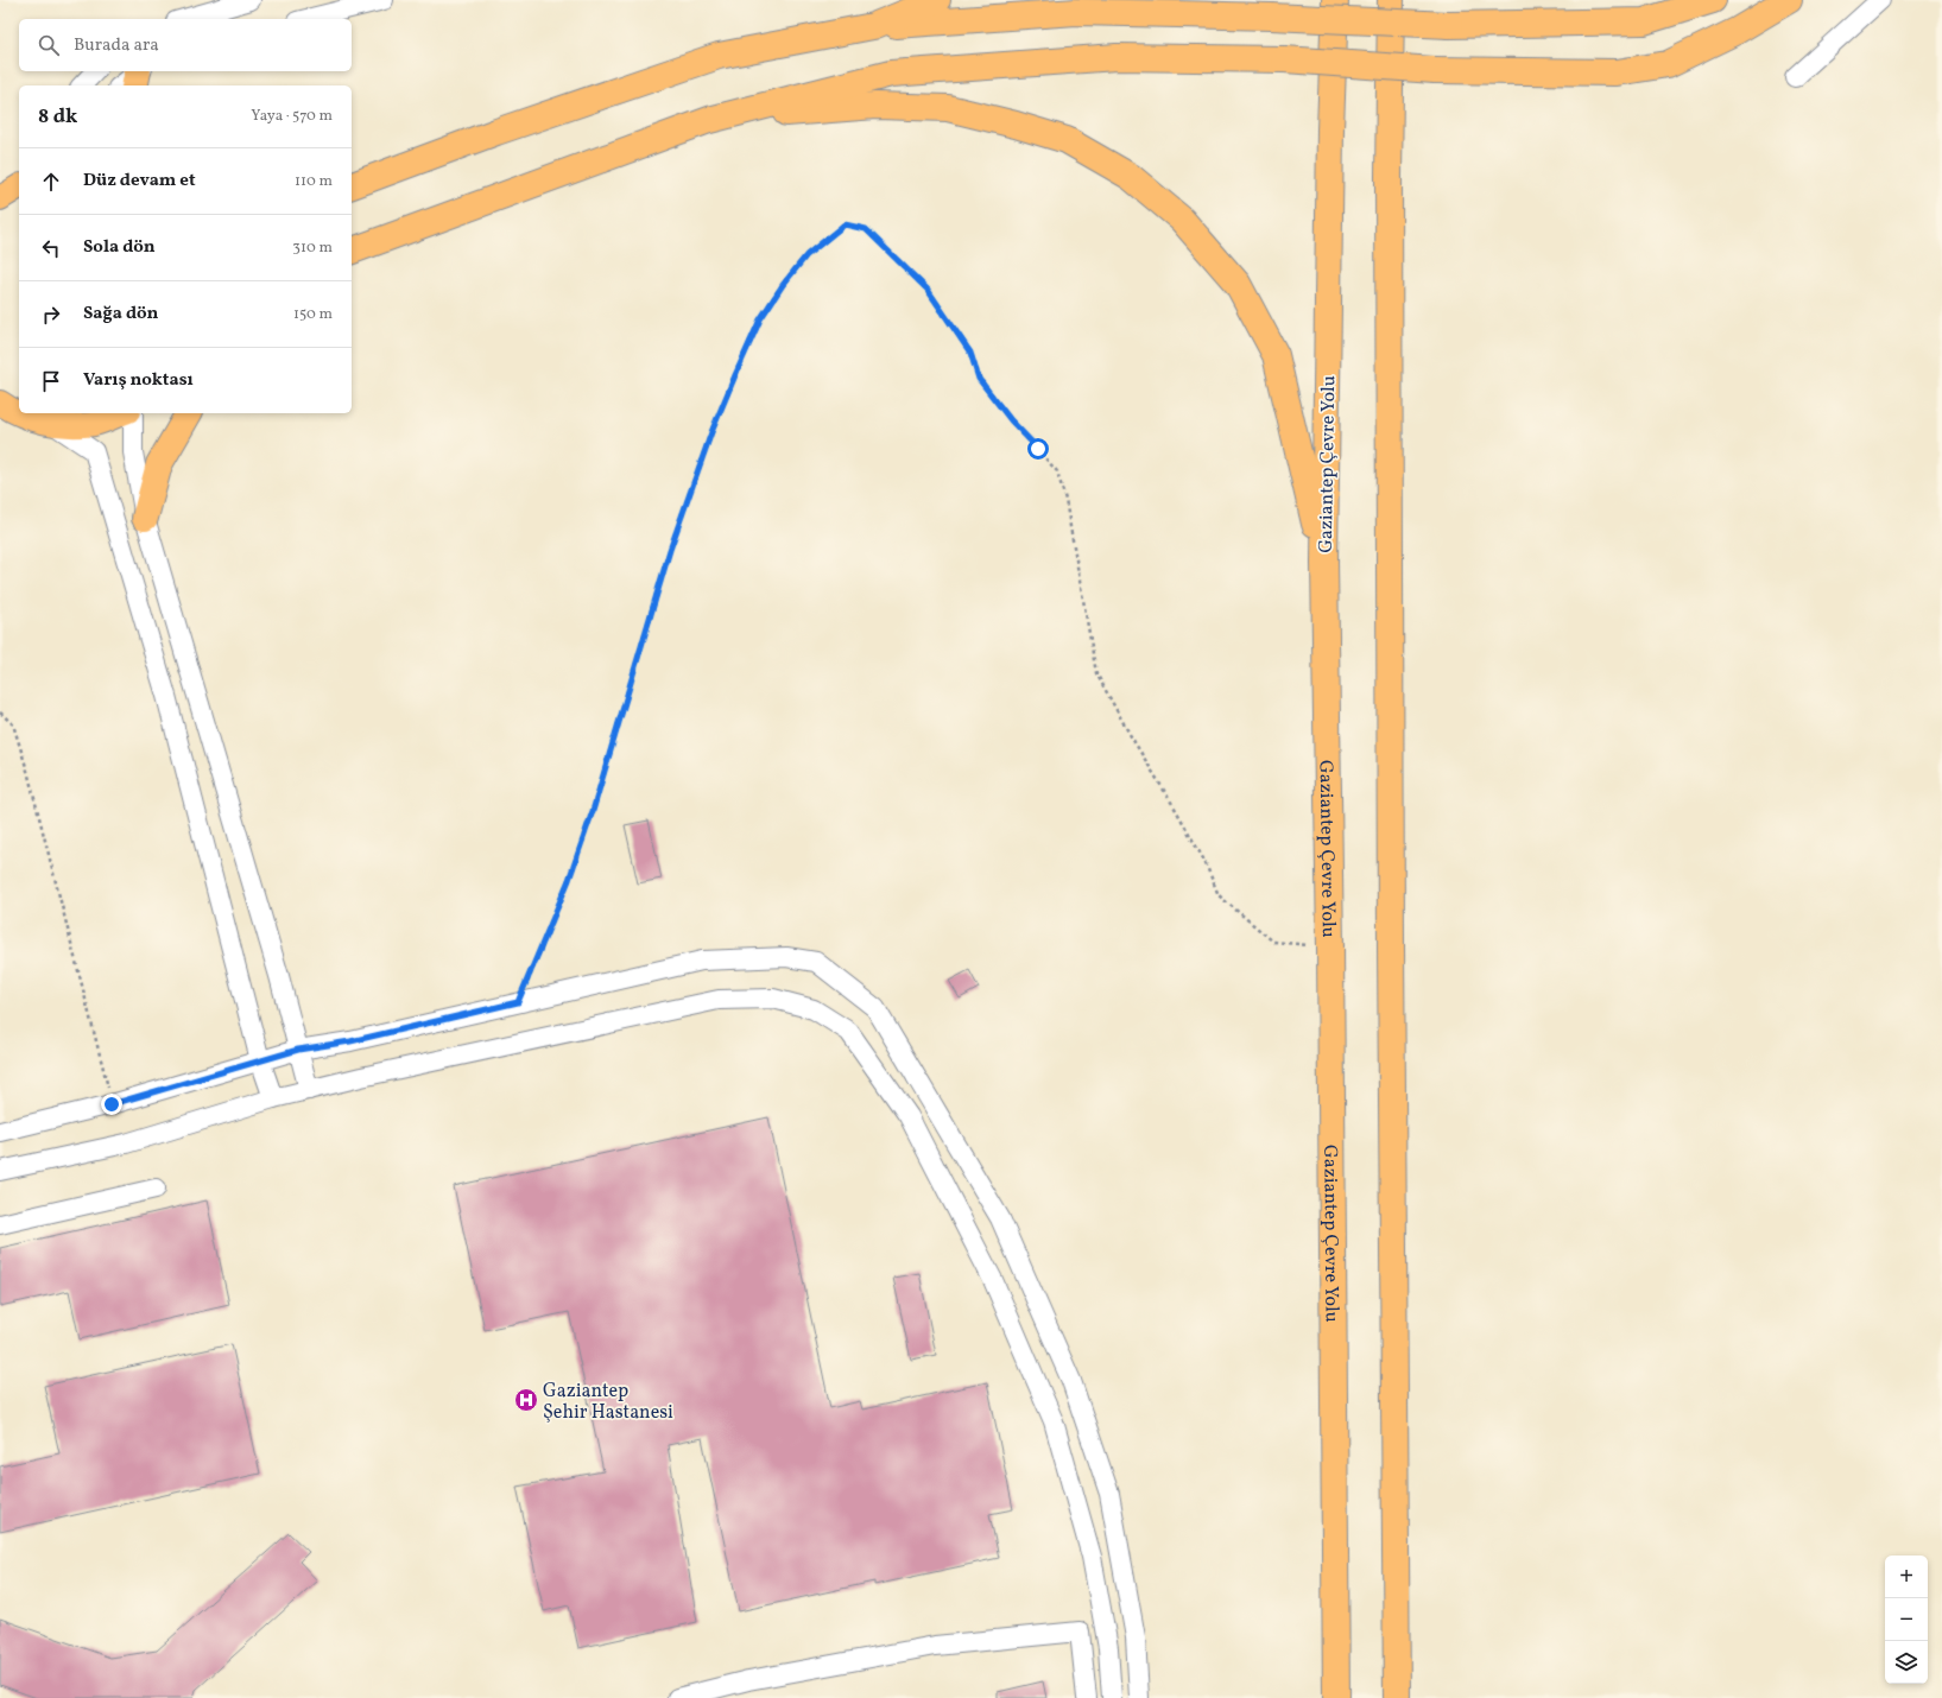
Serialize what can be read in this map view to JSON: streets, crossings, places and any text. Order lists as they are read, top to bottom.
{
  "streets": {
    "highway": ["Gaziantep Çevre Yolu"]
  },
  "places": {
    "hospital": ["Gaziantep Şehir Hastanesi"]
  },
  "page": {
    "search": "Burada ara",
    "heading": ["8 dk", "Yaya · 570 m"],
    "list": [
      ["Düz devam et", "110 m"],
      ["Sola dön", "310 m"],
      ["Sağa dön", "150 m"],
      "Varış noktası"
    ],
    "map_buttons": ["+", "−"]
  }
}
